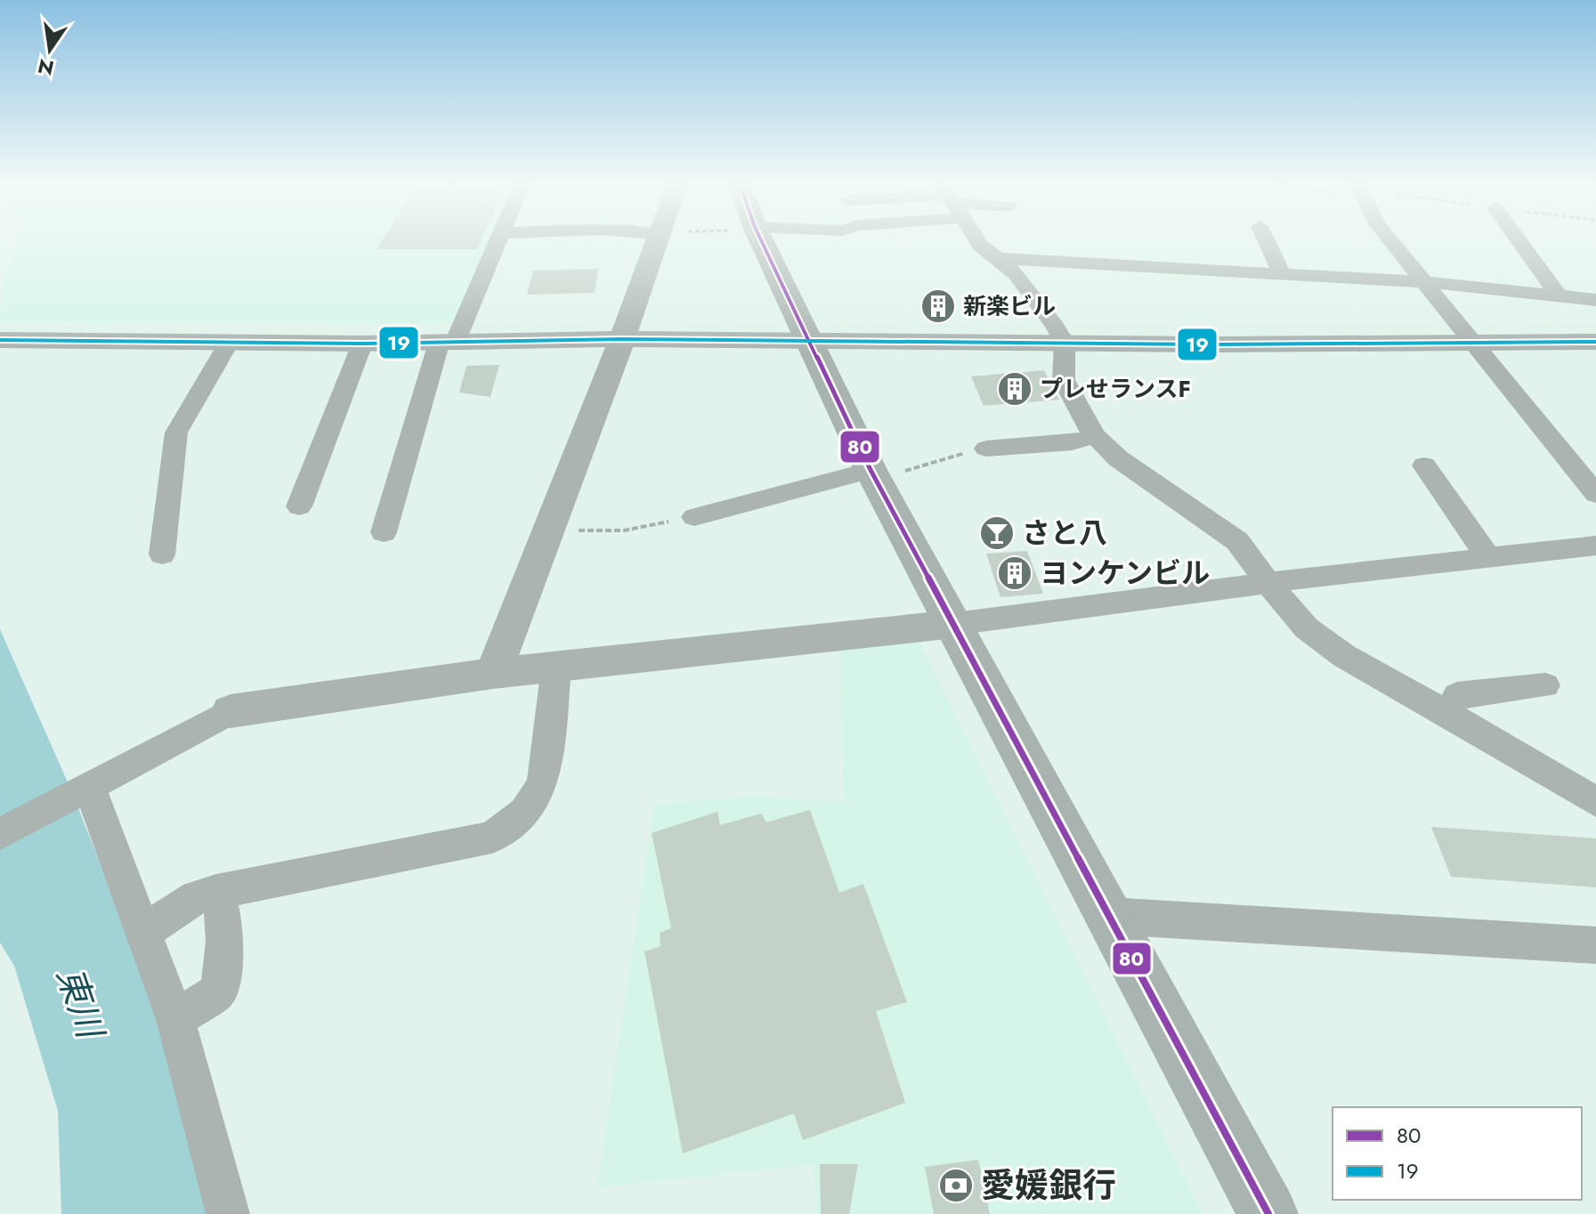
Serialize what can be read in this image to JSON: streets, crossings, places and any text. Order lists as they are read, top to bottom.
{
  "water": ["東川"],
  "places": {
    "building": ["新楽ビル", "プレせランスF", "ヨンケンビル"],
    "bar": ["さと八"],
    "bank": ["愛媛銀行"]
  },
  "lines": ["transit line 80", "transit line 19"],
  "legend": ["80", "19"],
  "north": "bottom"
}
